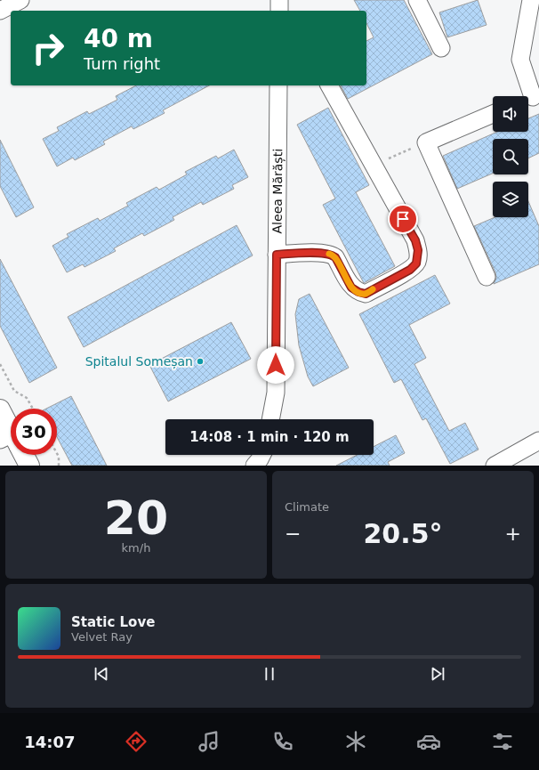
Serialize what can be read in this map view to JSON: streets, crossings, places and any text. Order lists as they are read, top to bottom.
{
  "streets": {
    "street": ["Aleea Mărăști"]
  },
  "places": ["Spitalul Someșan"],
  "page": {
    "turn": ["40 m", "Turn right"],
    "limit": "30",
    "trip": "14:08 · 1 min · 120 m",
    "tile": [
      ["20", "km/h"],
      "Climate"
    ],
    "heat": ["−", "20.5°", "+"],
    "song": ["Static Love", "Velvet Ray"],
    "tabs": "14:07"
  }
}
